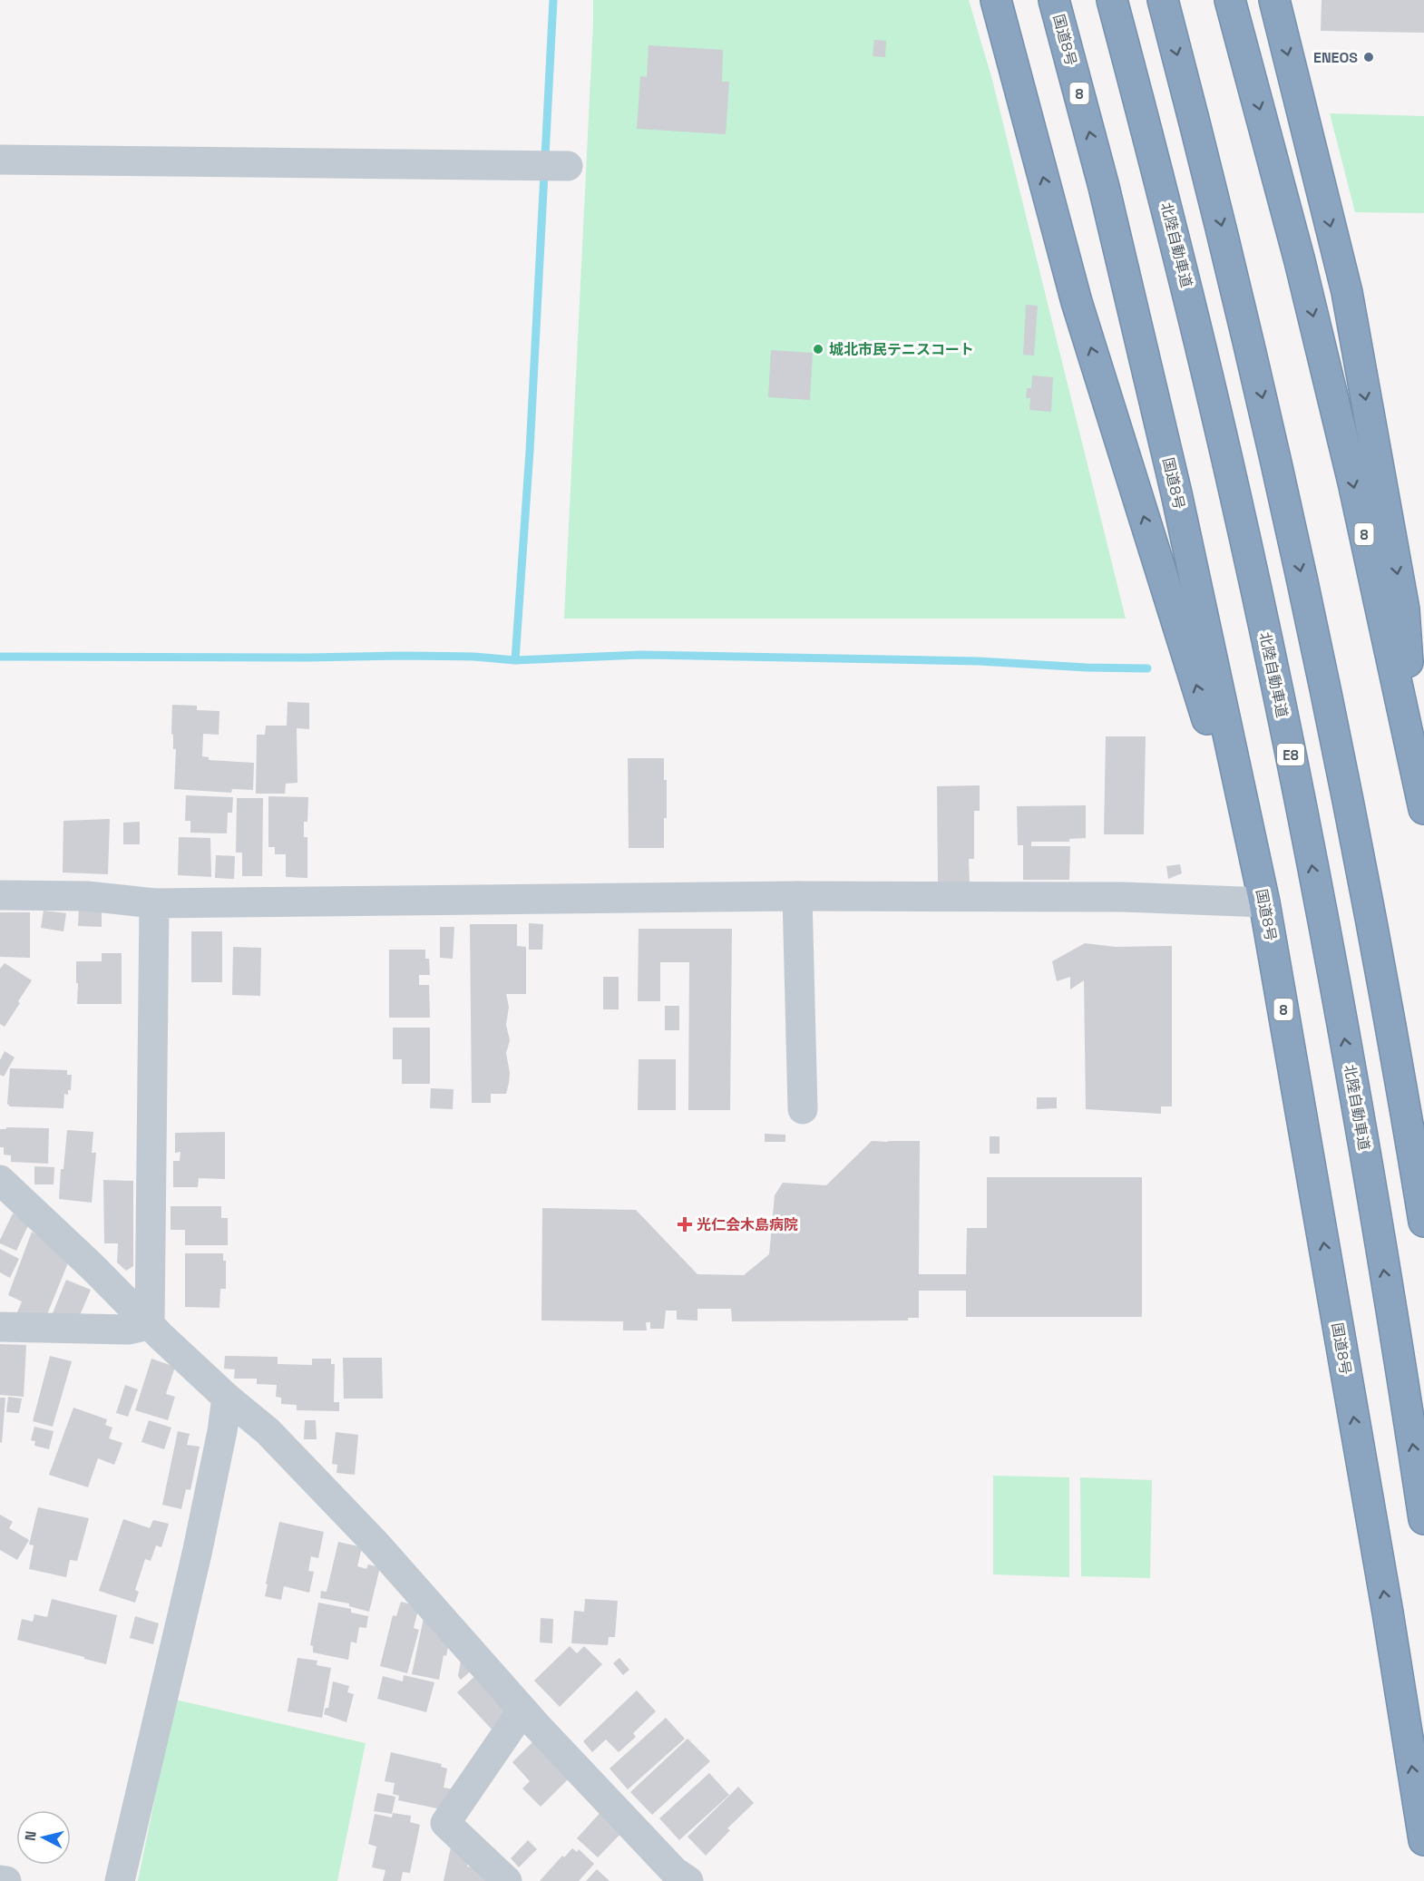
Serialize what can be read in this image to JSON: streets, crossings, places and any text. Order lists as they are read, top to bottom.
{
  "streets": {
    "highway": [
      "国道8号",
      "8",
      "北陸自動車道",
      "E8"
    ]
  },
  "places": {
    "other": ["ENEOS", "城北市民テニスコート"],
    "health": ["光仁会木島病院"]
  },
  "north": "left"
}
